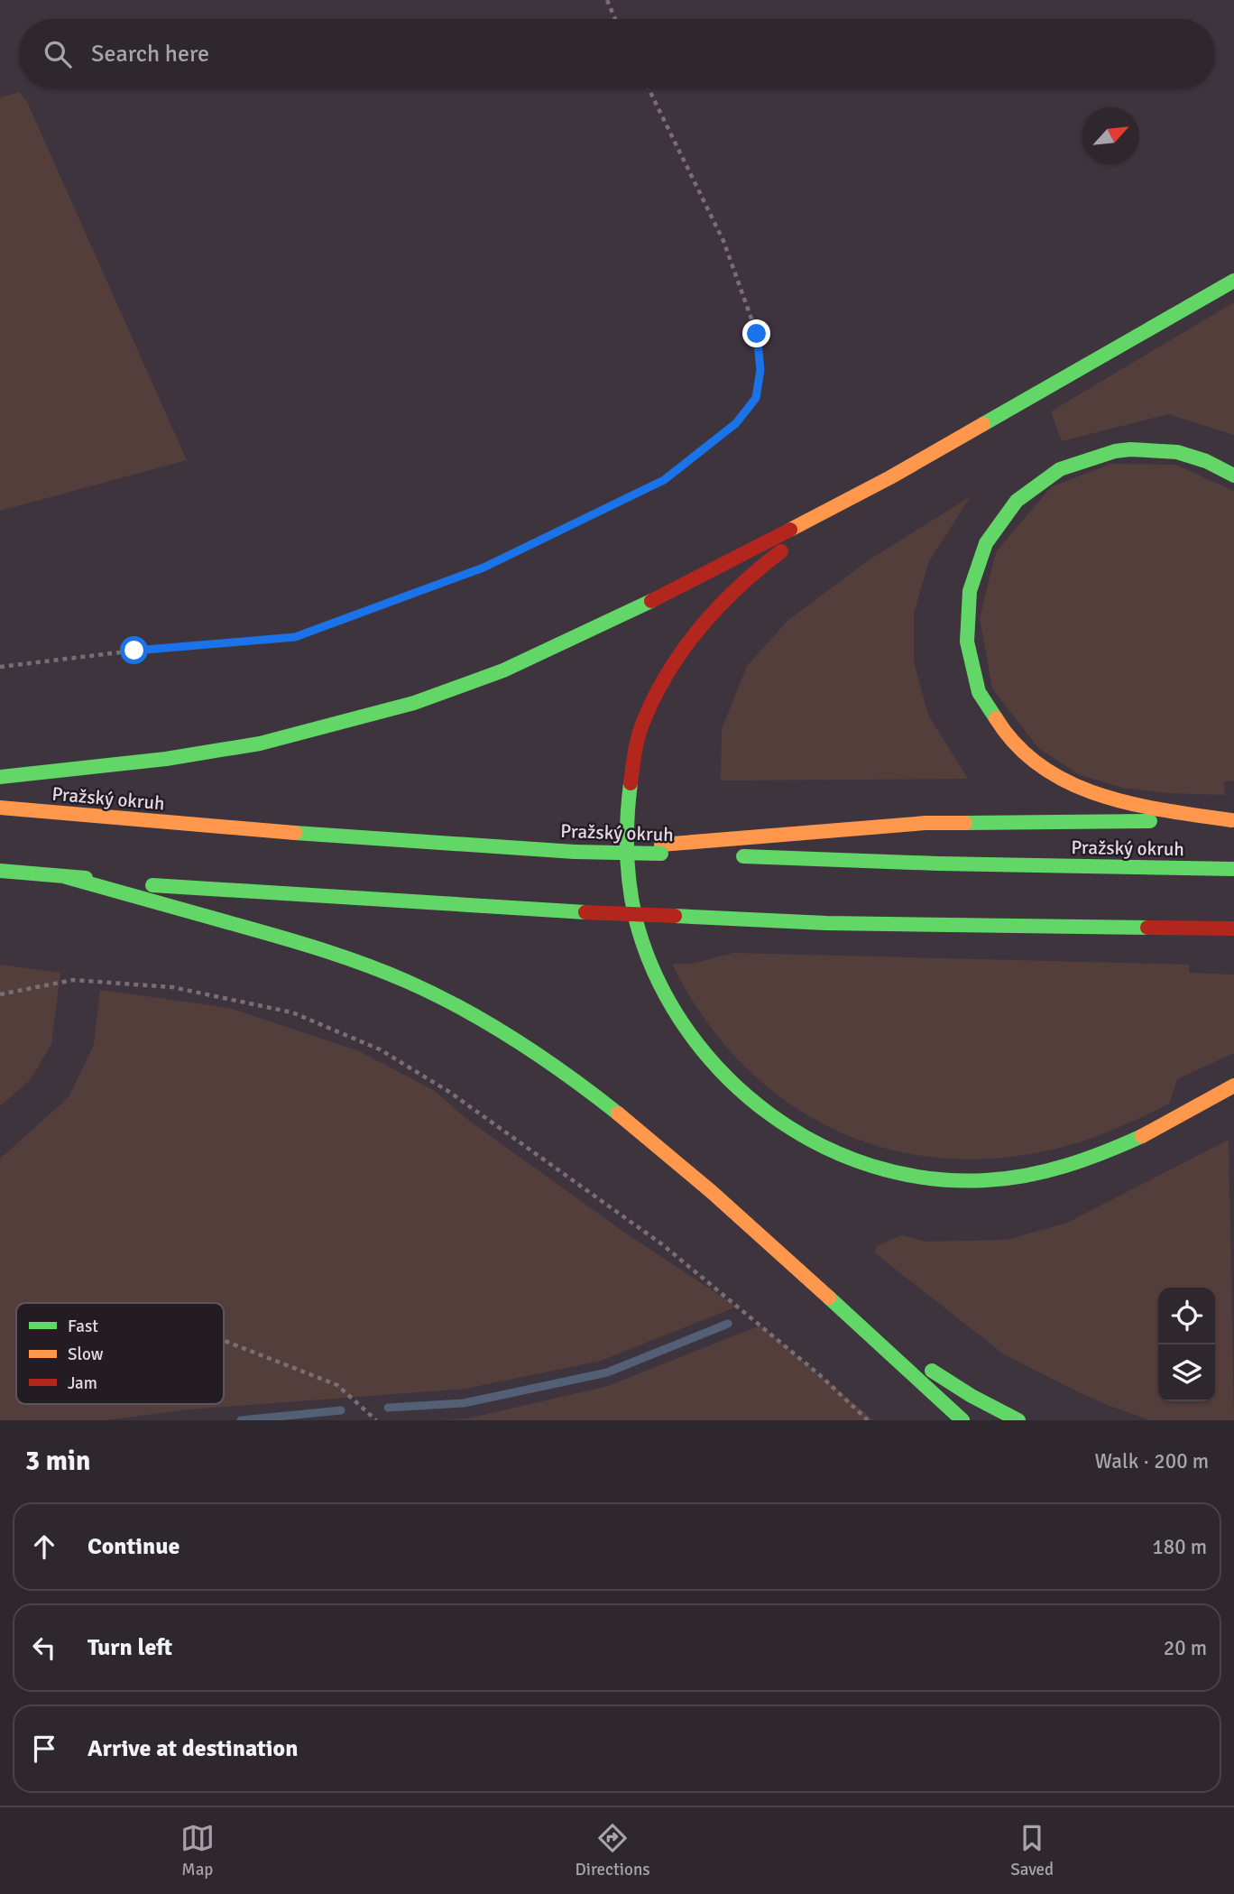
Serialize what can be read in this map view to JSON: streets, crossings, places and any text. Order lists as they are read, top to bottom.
{
  "streets": {
    "highway": ["Pražský okruh"]
  },
  "legend": ["Fast", "Slow", "Jam"],
  "north": "top right",
  "page": {
    "search": "Search here",
    "heading": ["3 min", "Walk · 200 m"],
    "list": [
      ["Continue", "180 m"],
      ["Turn left", "20 m"],
      "Arrive at destination"
    ],
    "nav": ["Map", "Directions", "Saved"]
  }
}
